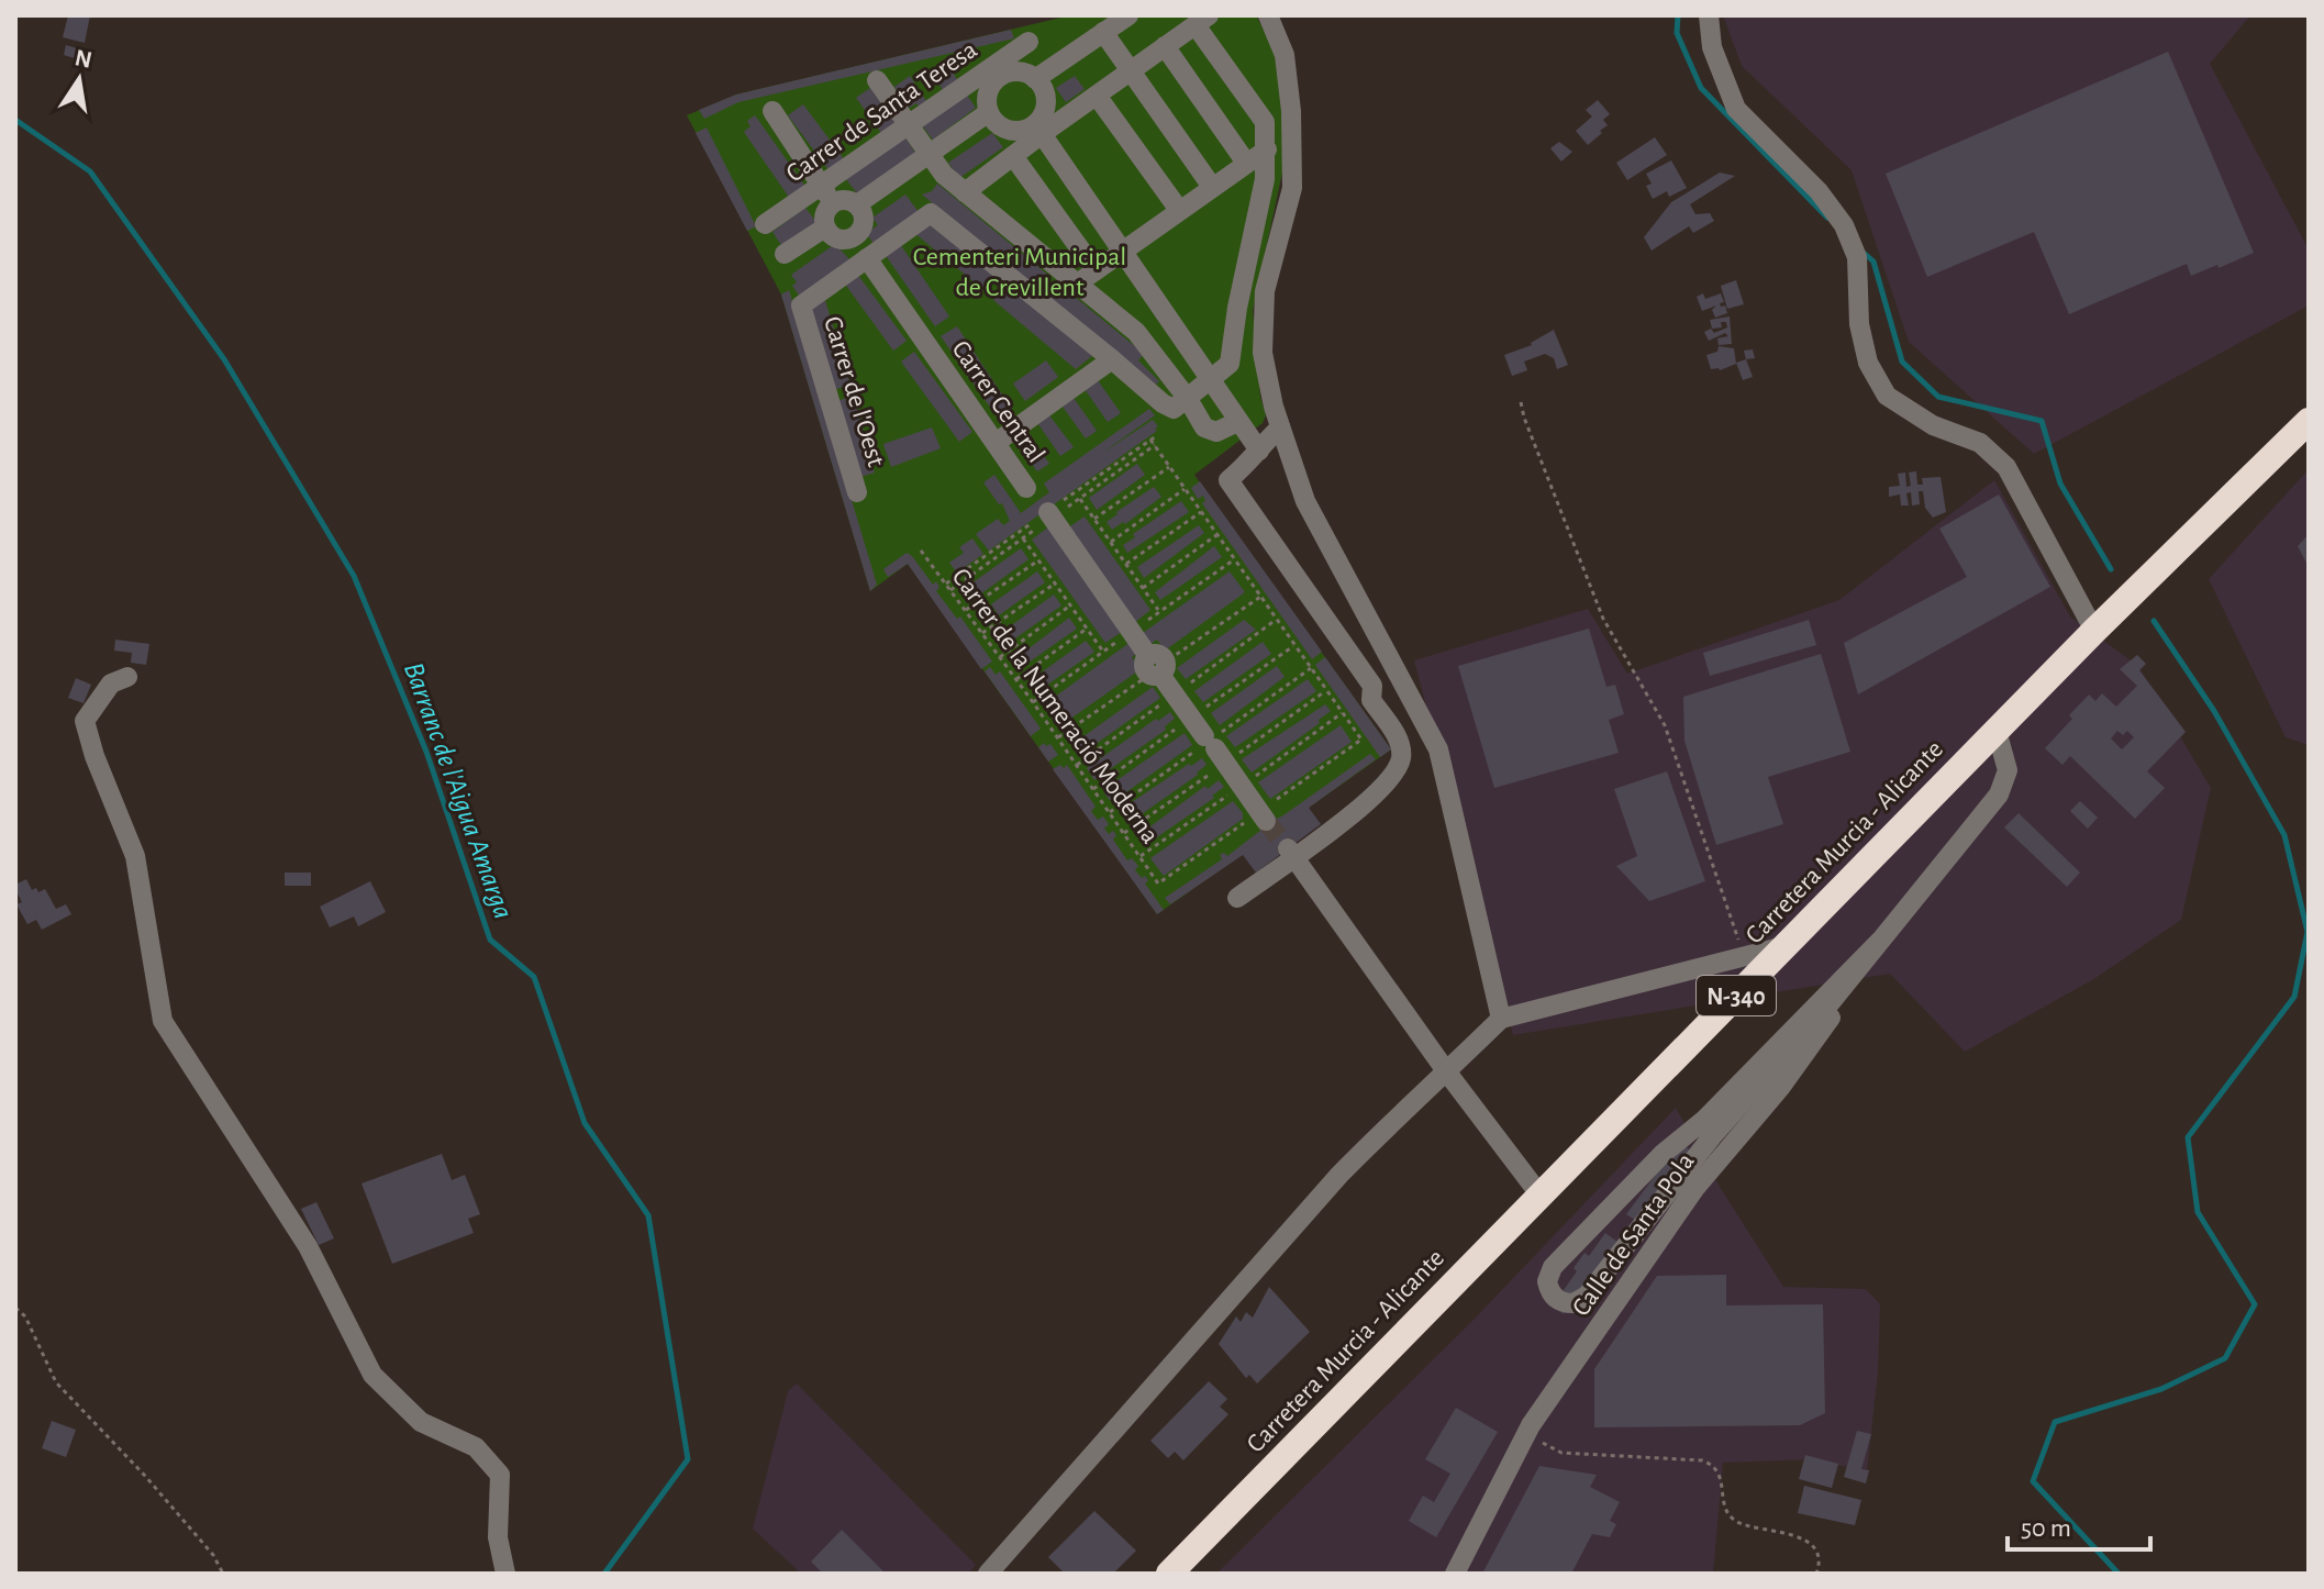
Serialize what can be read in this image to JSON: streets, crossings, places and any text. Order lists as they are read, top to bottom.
{
  "streets": {
    "highway": ["Carretera Murcia - Alicante", "N-340"],
    "street": [
      "Carrer de Santa Teresa",
      "Carrer de l'Oest",
      "Carrer Central",
      "Calle de Santa Pola"
    ],
    "path": ["Carrer de la Numeració Moderna"]
  },
  "crossings": [
    ["Carrer de l'Oest", "Carrer Central"]
  ],
  "water": ["Barranc de l'Aigua Amarga"],
  "parks": ["Cementeri Municipal de Crevillent"],
  "scale_bar": "50 m",
  "north": "top"
}
